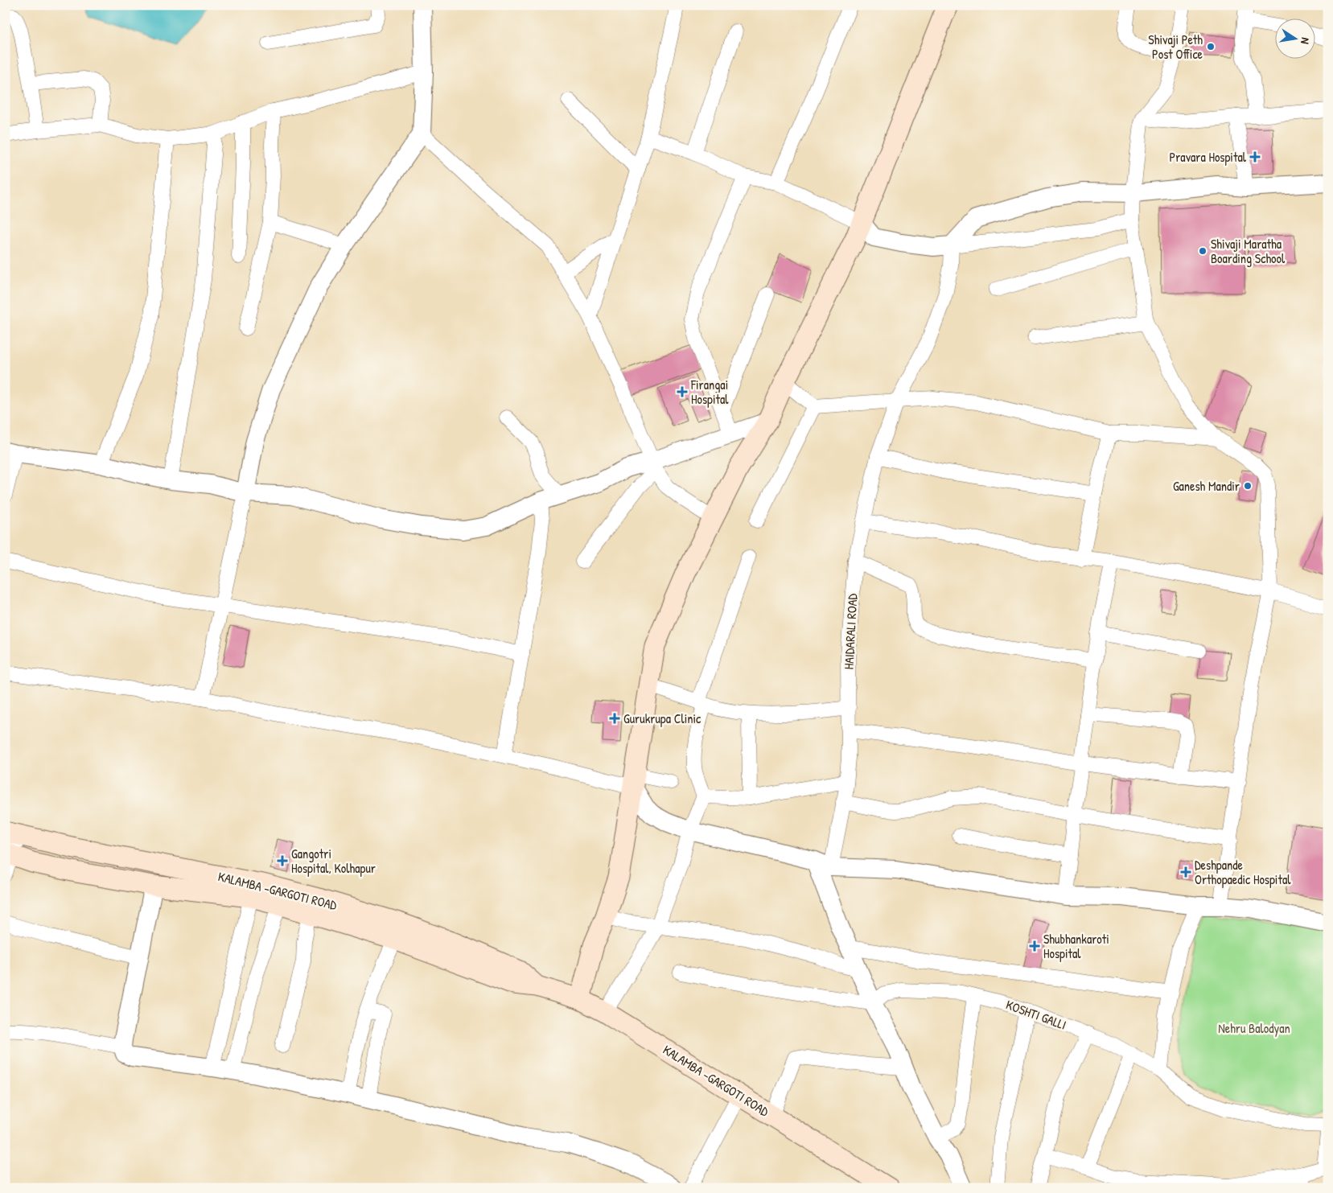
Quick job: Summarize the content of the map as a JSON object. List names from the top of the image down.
{
  "streets": {
    "main road": ["KALAMBA -GARGOTI ROAD"],
    "street": ["HAIDARALI ROAD", "KOSHTI GALLI"]
  },
  "parks": ["Nehru Balodyan"],
  "places": {
    "other": ["Shivaji Peth Post Office", "Shivaji Maratha Boarding School", "Ganesh Mandir"],
    "health": [
      "Pravara Hospital",
      "Firangai Hospital",
      "Gurukrupa Clinic",
      "Gangotri Hospital, Kolhapur",
      "Deshpande Orthopaedic Hospital",
      "Shubhankaroti Hospital"
    ]
  },
  "north": "right"
}
